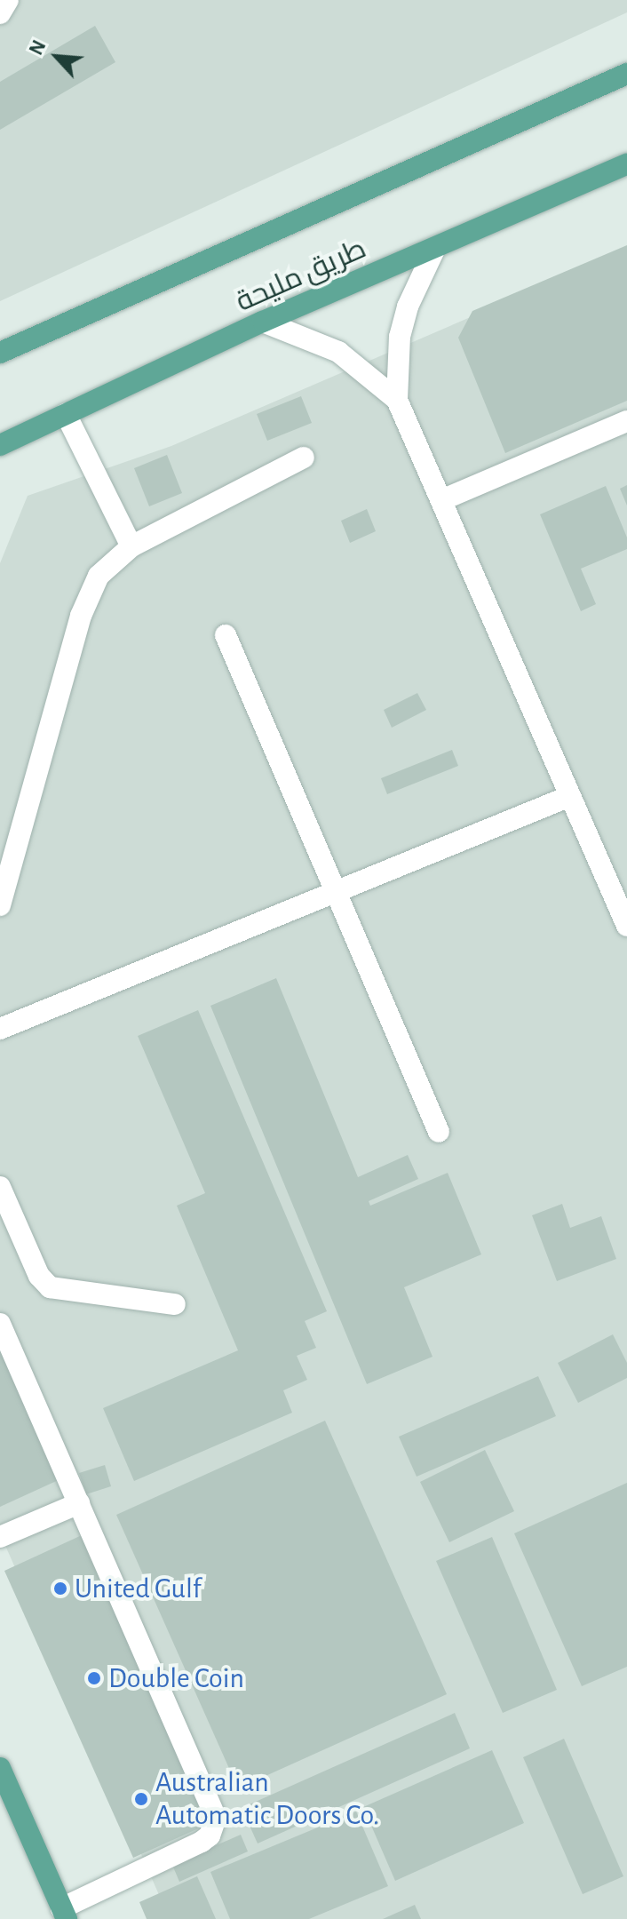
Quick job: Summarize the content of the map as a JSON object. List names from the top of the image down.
{
  "streets": {
    "main road": ["طريق مليحة"]
  },
  "places": ["United Gulf", "Double Coin", "Australian Automatic Doors Co."],
  "north": "top left"
}
